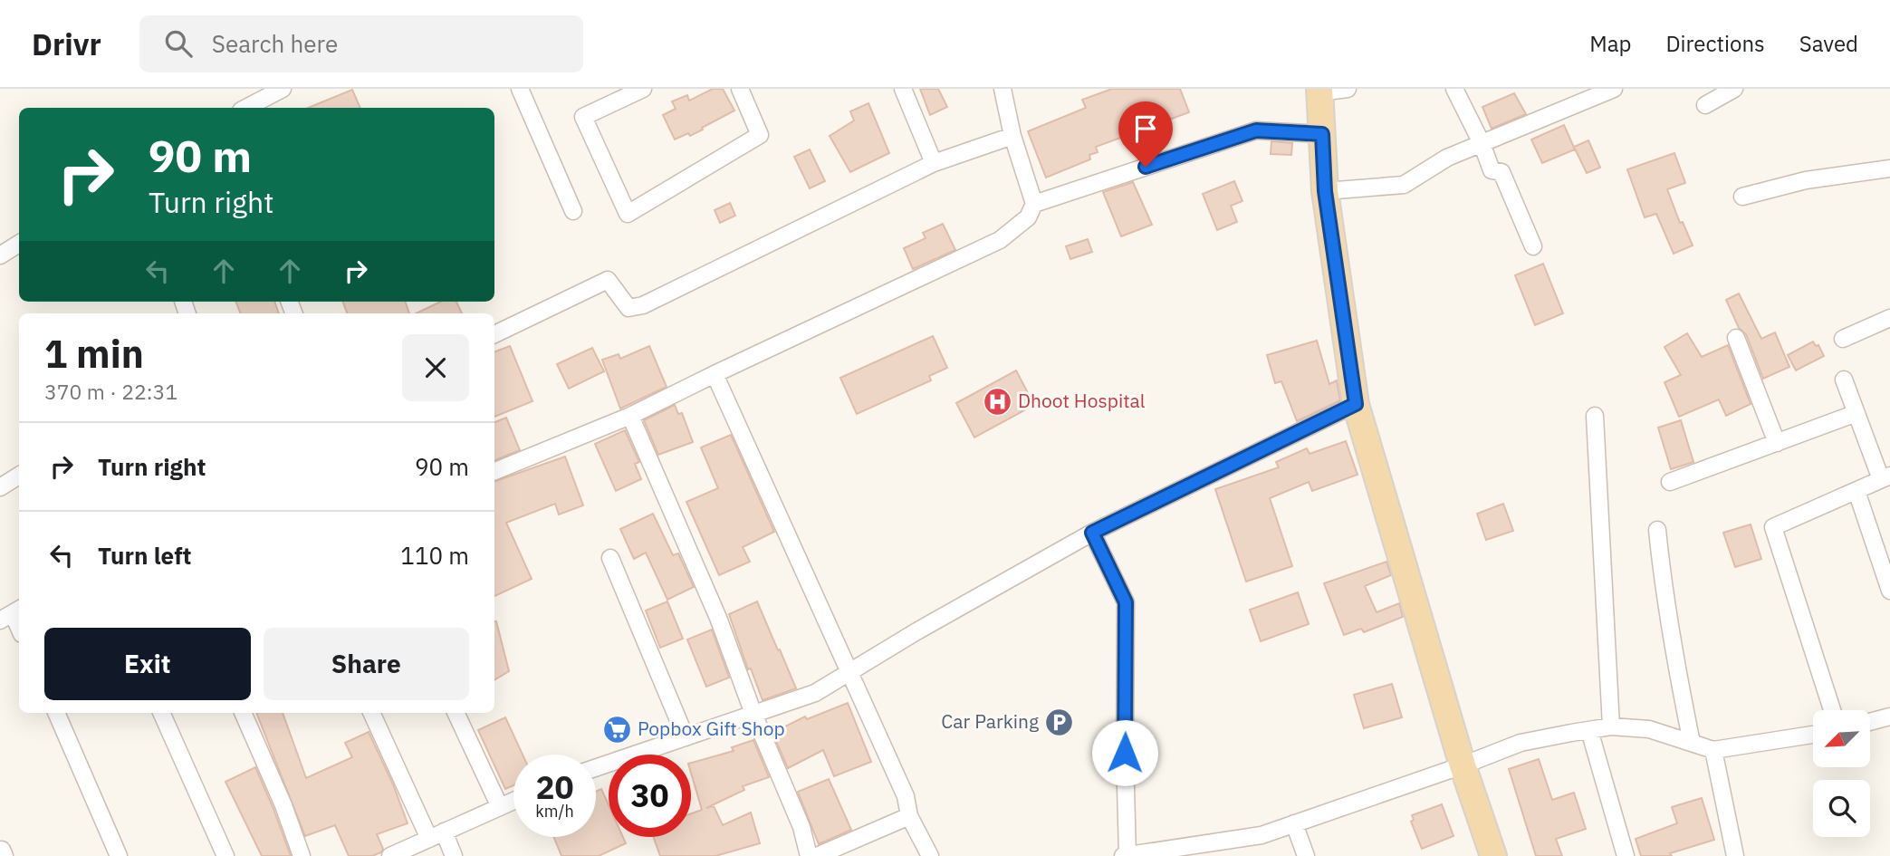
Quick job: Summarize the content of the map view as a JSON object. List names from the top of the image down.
{
  "places": {
    "hospital": ["Dhoot Hospital"],
    "parking": ["Car Parking"],
    "supermarket": ["Popbox Gift Shop"]
  },
  "north": "bottom left",
  "page": {
    "header": "Drivr",
    "search": "Search here",
    "nav": ["Map", "Directions", "Saved"],
    "turn": ["90 m", "Turn right"],
    "heading": ["1 min", "370 m · 22:31"],
    "list": [
      {
        "name": "Turn right",
        "value": "90 m"
      },
      {
        "name": "Turn left",
        "value": "110 m"
      }
    ],
    "buttons": ["Exit", "Share"],
    "speed": "20 km/h",
    "limit": "30"
  }
}
